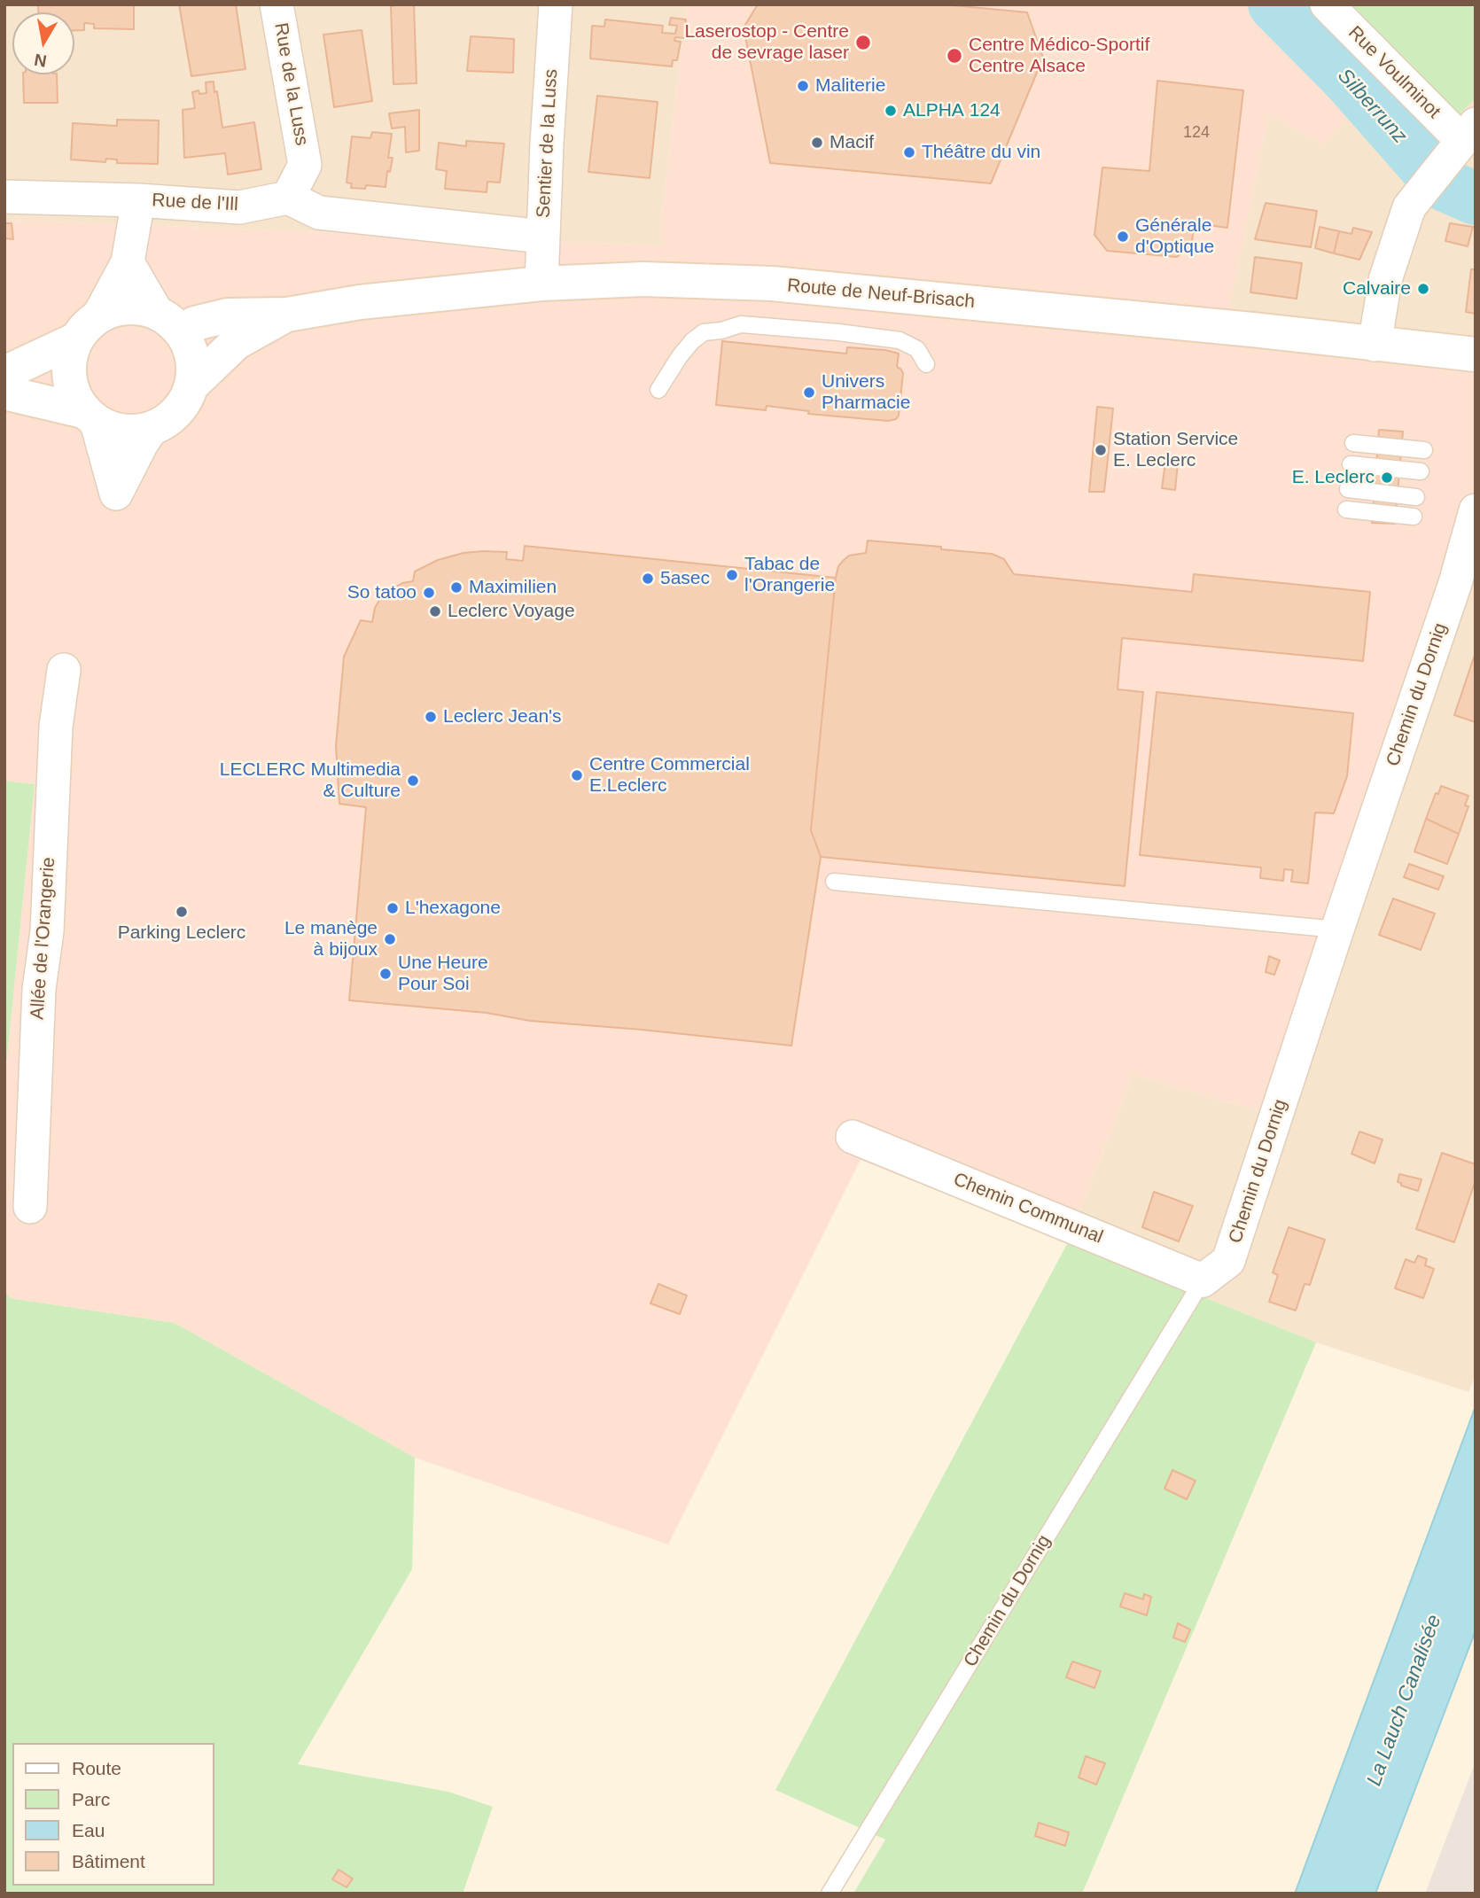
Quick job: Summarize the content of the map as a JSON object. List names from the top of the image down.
{
  "streets": {
    "main road": ["Route de Neuf-Brisach"],
    "street": [
      "Rue Voulminot",
      "Rue de la Luss",
      "Sentier de la Luss",
      "Rue de l'Ill",
      "Chemin du Dornig",
      "Allée de l'Orangerie",
      "Chemin Communal"
    ]
  },
  "crossings": [
    ["Rue de la Luss", "Rue de l'Ill"],
    ["Sentier de la Luss", "Route de Neuf-Brisach"],
    ["Rue de l'Ill", "Route de Neuf-Brisach"],
    ["Chemin du Dornig", "Chemin Communal"]
  ],
  "water": ["Silberrunz", "La Lauch Canalisée"],
  "places": [
    "Laserostop - Centre de sevrage laser",
    "Centre Médico-Sportif Centre Alsace",
    "Maliterie",
    "ALPHA 124",
    "Macif",
    "Théâtre du vin",
    "Générale d'Optique",
    "Calvaire",
    "Univers Pharmacie",
    "Station Service E. Leclerc",
    "E. Leclerc",
    "Tabac de l'Orangerie",
    "5asec",
    "Maximilien",
    "So tatoo",
    "Leclerc Voyage",
    "Leclerc Jean's",
    "Centre Commercial E.Leclerc",
    "LECLERC Multimedia & Culture",
    "L'hexagone",
    "Parking Leclerc",
    "Le manège à bijoux",
    "Une Heure Pour Soi"
  ],
  "house_numbers": ["124"],
  "legend": [
    "Route",
    "Parc",
    "Eau",
    "Bâtiment"
  ],
  "north": "bottom"
}
